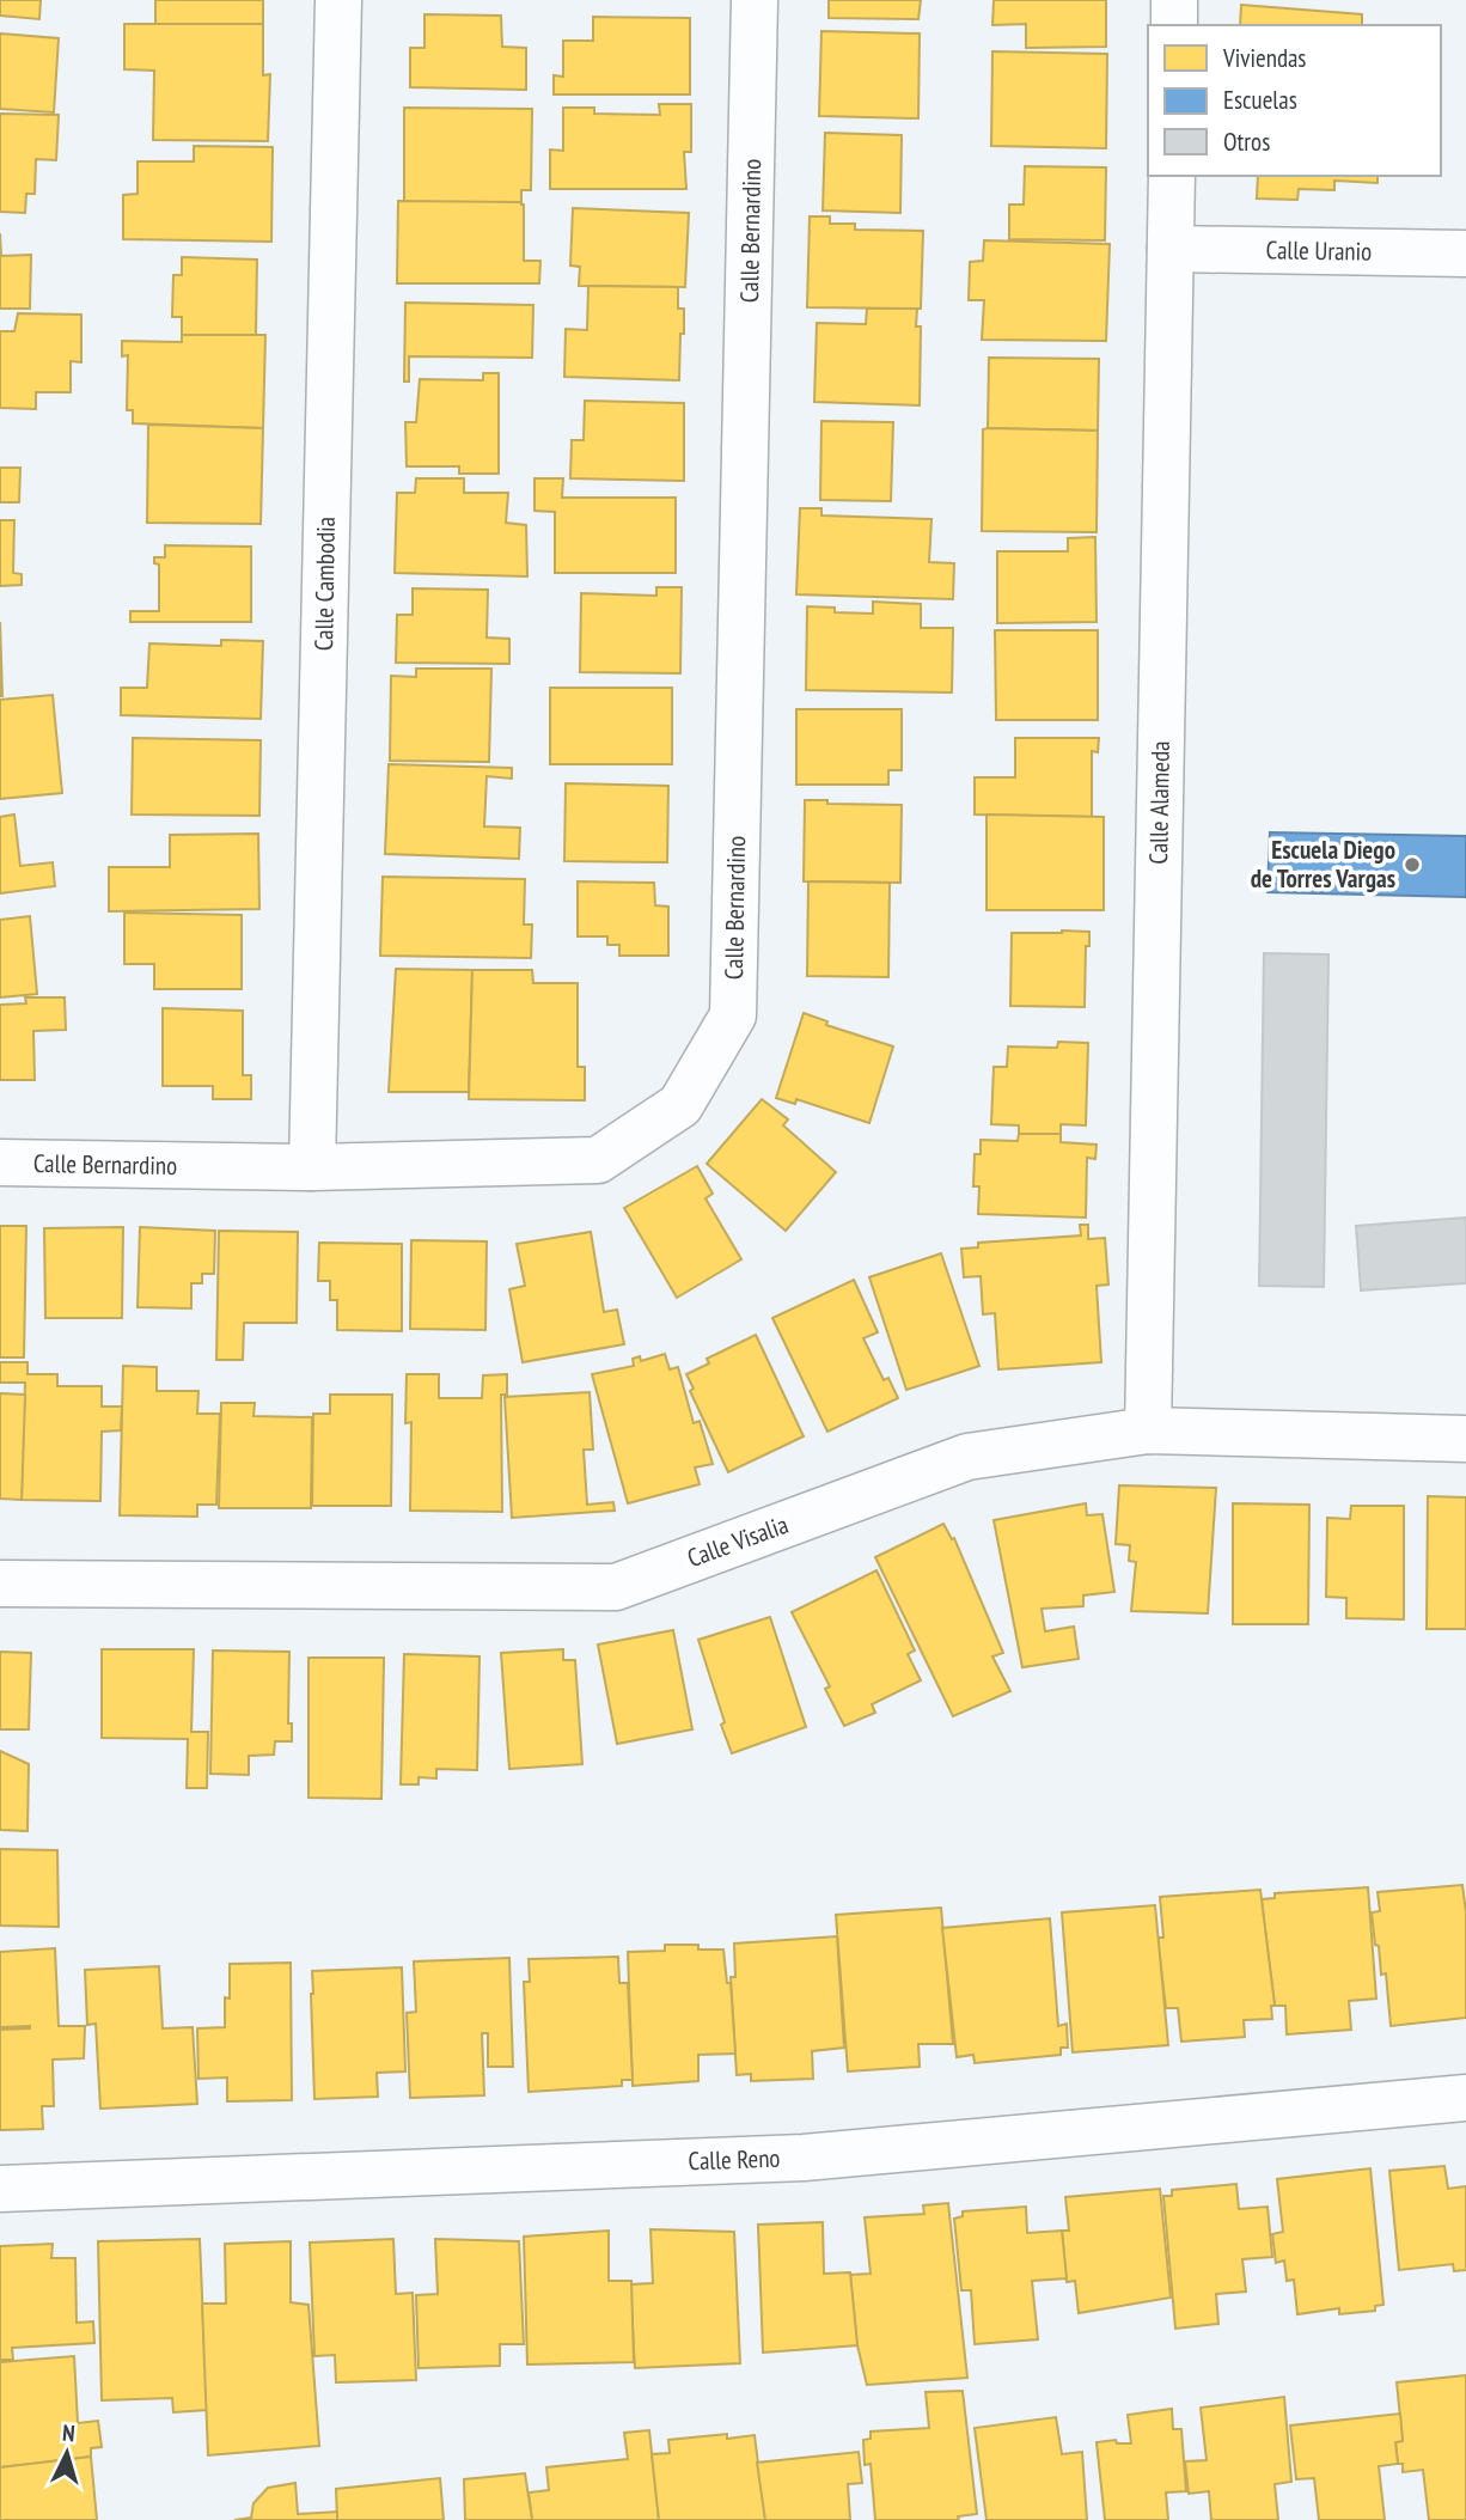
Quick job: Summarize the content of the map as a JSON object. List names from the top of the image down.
{
  "streets": {
    "street": [
      "Calle Bernardino",
      "Calle Uranio",
      "Calle Cambodia",
      "Calle Alameda",
      "Calle Visalia",
      "Calle Reno"
    ]
  },
  "crossings": [
    ["Calle Bernardino", "Calle Cambodia"],
    ["Calle Uranio", "Calle Alameda"],
    ["Calle Alameda", "Calle Visalia"]
  ],
  "places": ["Escuela Diego de Torres Vargas"],
  "legend": ["Viviendas", "Escuelas", "Otros"],
  "north": "top"
}
